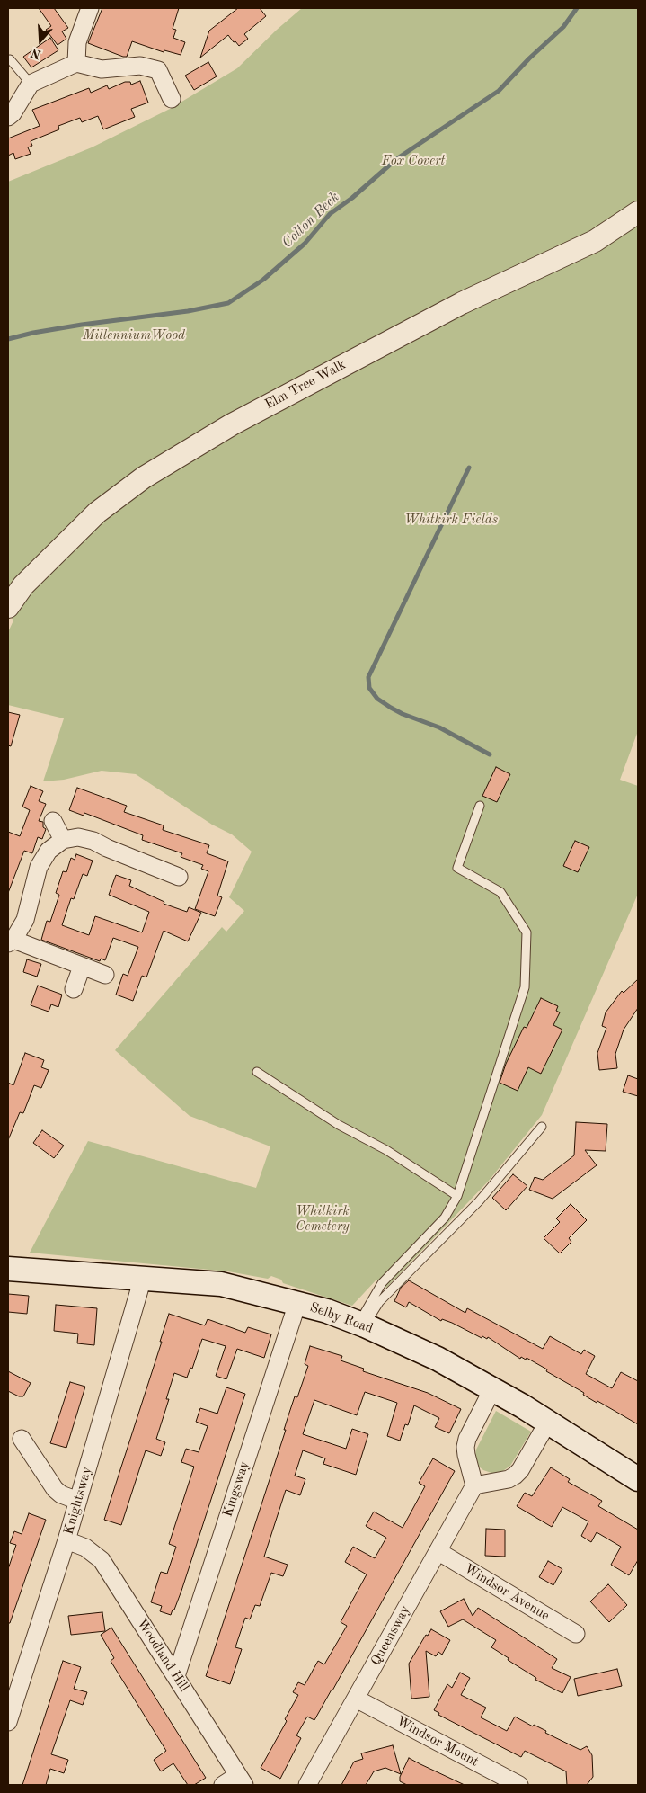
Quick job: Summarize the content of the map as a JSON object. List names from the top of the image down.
{
  "streets": {
    "main road": ["Selby Road"],
    "street": [
      "Elm Tree Walk",
      "Kingsway",
      "Knightsway",
      "Windsor Avenue",
      "Queensway",
      "Woodland Hill",
      "Windsor Mount"
    ]
  },
  "crossings": [
    ["Selby Road", "Kingsway"],
    ["Selby Road", "Knightsway"],
    ["Kingsway", "Woodland Hill"],
    ["Knightsway", "Woodland Hill"],
    ["Windsor Avenue", "Queensway"],
    ["Queensway", "Windsor Mount"]
  ],
  "water": ["Colton Beck"],
  "parks": [
    "Fox Covert",
    "MillenniumWood",
    "Whitkirk Fields",
    "Whitkirk Cemetery"
  ],
  "north": "bottom"
}
